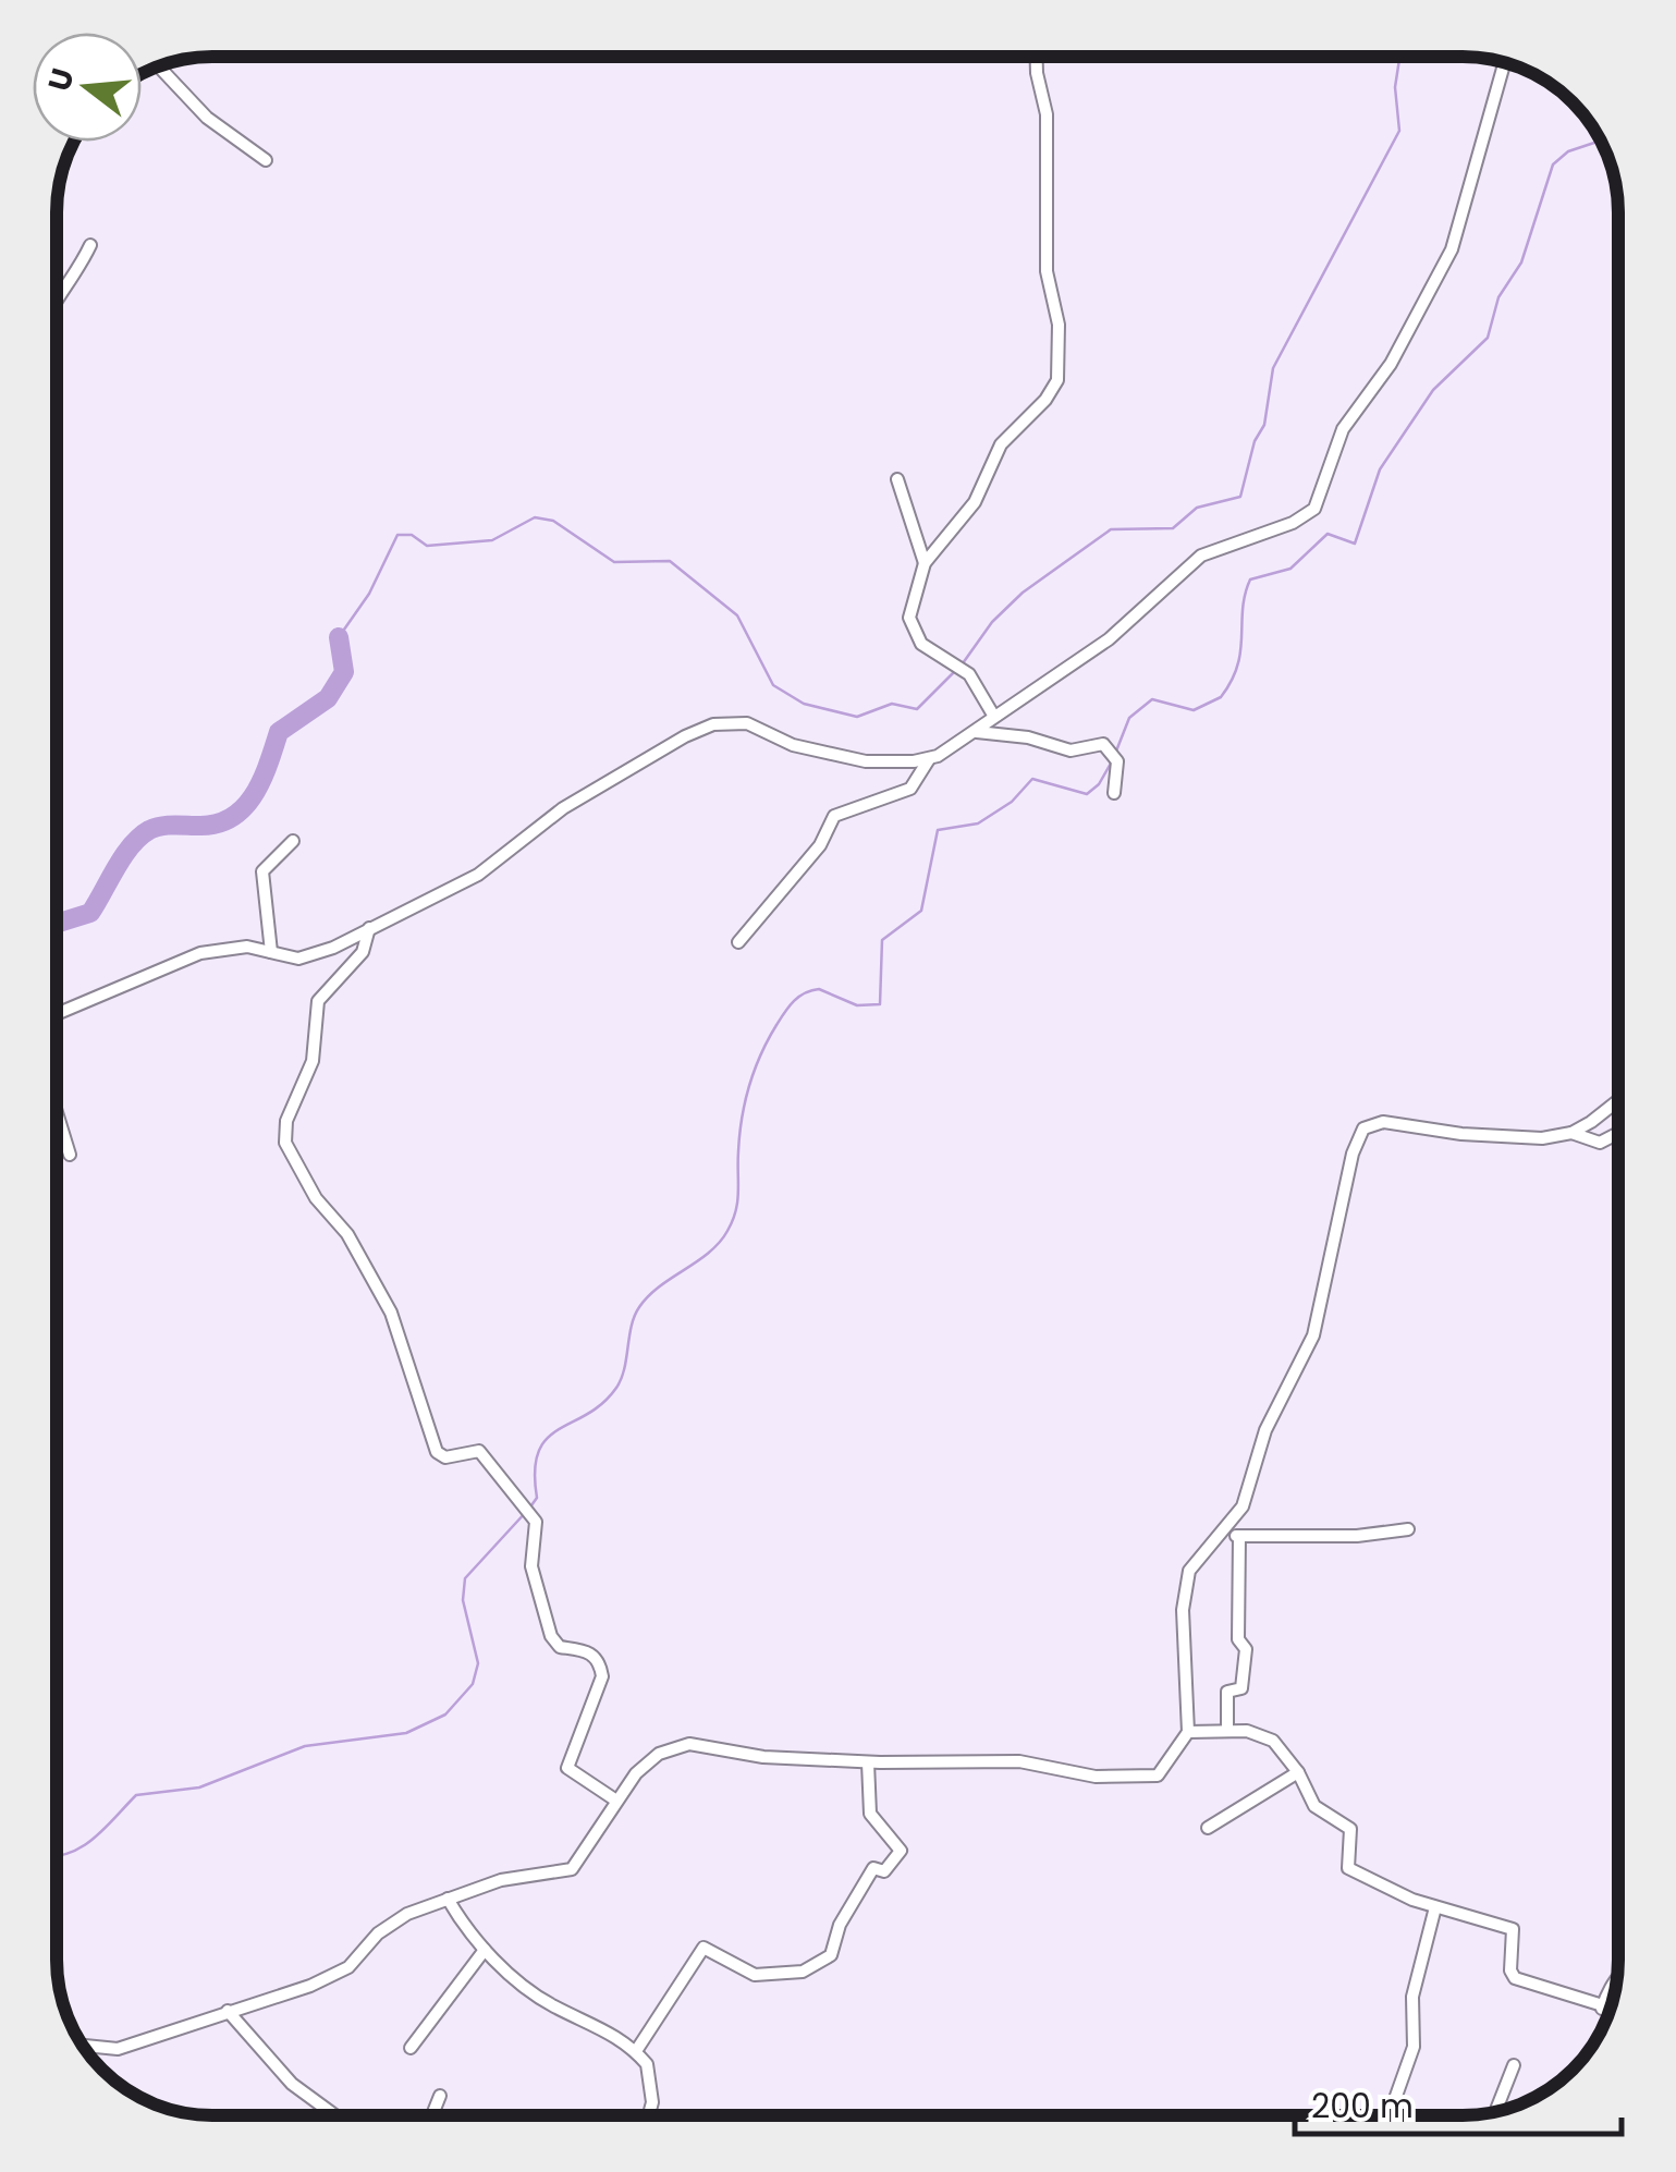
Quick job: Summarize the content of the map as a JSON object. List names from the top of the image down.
{
  "scale_bar": "200 m",
  "north": "left"
}
